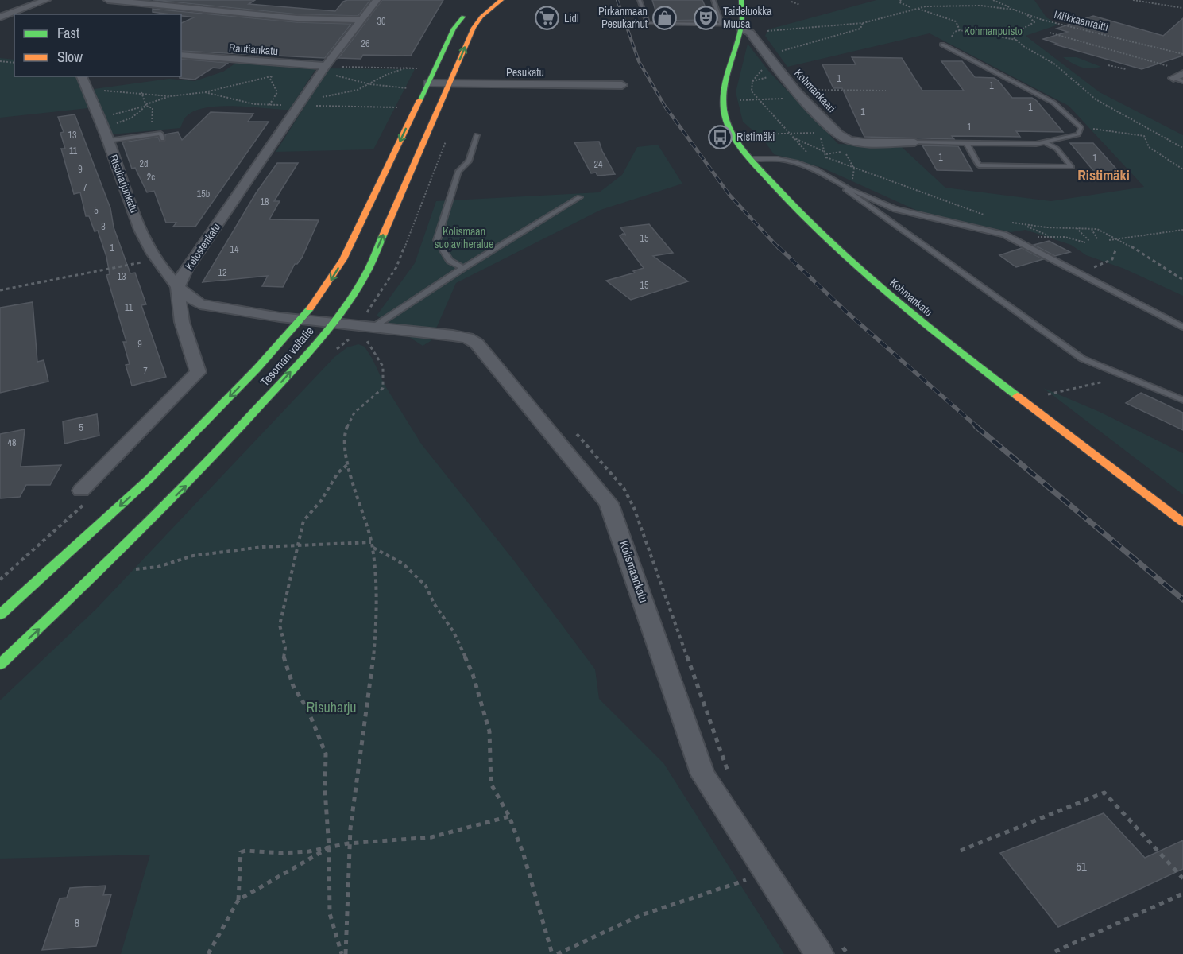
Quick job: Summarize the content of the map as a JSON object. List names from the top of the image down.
{
  "streets": {
    "main road": ["Kohmankatu", "Tesoman valtatie"],
    "street": [
      "Rautiankatu",
      "Pesukatu",
      "Kohmankaari",
      "Risuharjunkatu",
      "Ketostenkatu",
      "Kolismaankatu"
    ],
    "path": ["Miikkaanraitti"]
  },
  "crossings": [
    ["Miikkaanraitti", "Kohmankaari"],
    ["Miikkaanraitti", "Kohmankatu"],
    ["Rautiankatu", "Ketostenkatu"],
    ["Pesukatu", "Tesoman valtatie"],
    ["Kohmankaari", "Kohmankatu"],
    ["Risuharjunkatu", "Ketostenkatu"],
    ["Risuharjunkatu", "Kolismaankatu"],
    ["Ketostenkatu", "Kolismaankatu"],
    ["Tesoman valtatie", "Kolismaankatu"]
  ],
  "districts": ["Ristimäki"],
  "parks": ["Kohmanpuisto", "Kolismaan suojaviheralue", "Risuharju"],
  "places": {
    "shop": ["Pirkanmaan Pesukarhut"],
    "theatre": ["Taideluokka Muusa"],
    "supermarket": ["Lidl"],
    "bus stop": ["Ristimäki"]
  },
  "house_numbers": [
    "30",
    "26",
    "1",
    "1",
    "1",
    "1",
    "1",
    "13",
    "11",
    "1",
    "1",
    "2d",
    "24",
    "9",
    "2c",
    "7",
    "15b",
    "18",
    "5",
    "3",
    "15",
    "1",
    "14",
    "12",
    "13",
    "15",
    "11",
    "9",
    "7",
    "5",
    "48",
    "51",
    "8"
  ],
  "legend": ["Fast", "Slow"]
}
